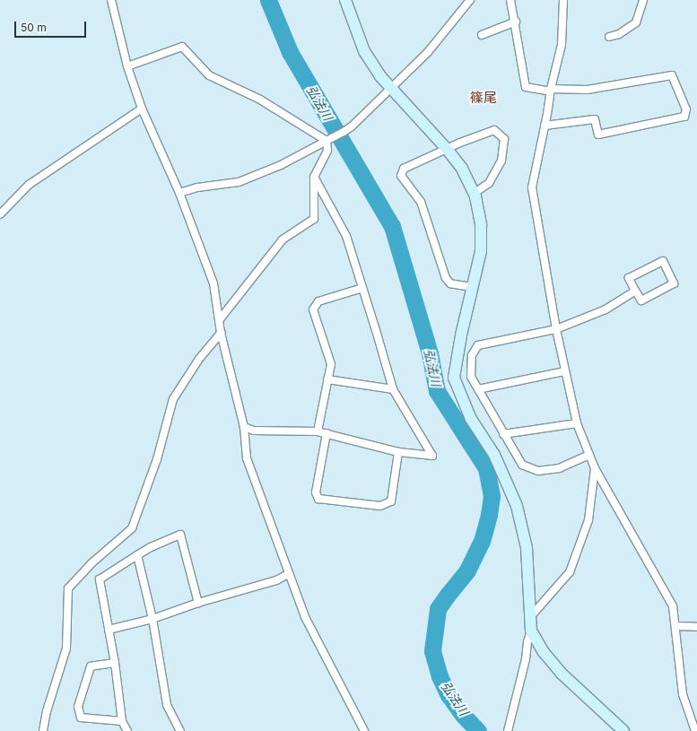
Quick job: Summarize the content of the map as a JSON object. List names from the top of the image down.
{
  "districts": ["篠尾"],
  "water": ["弘法川"],
  "scale_bar": "50 m"
}
